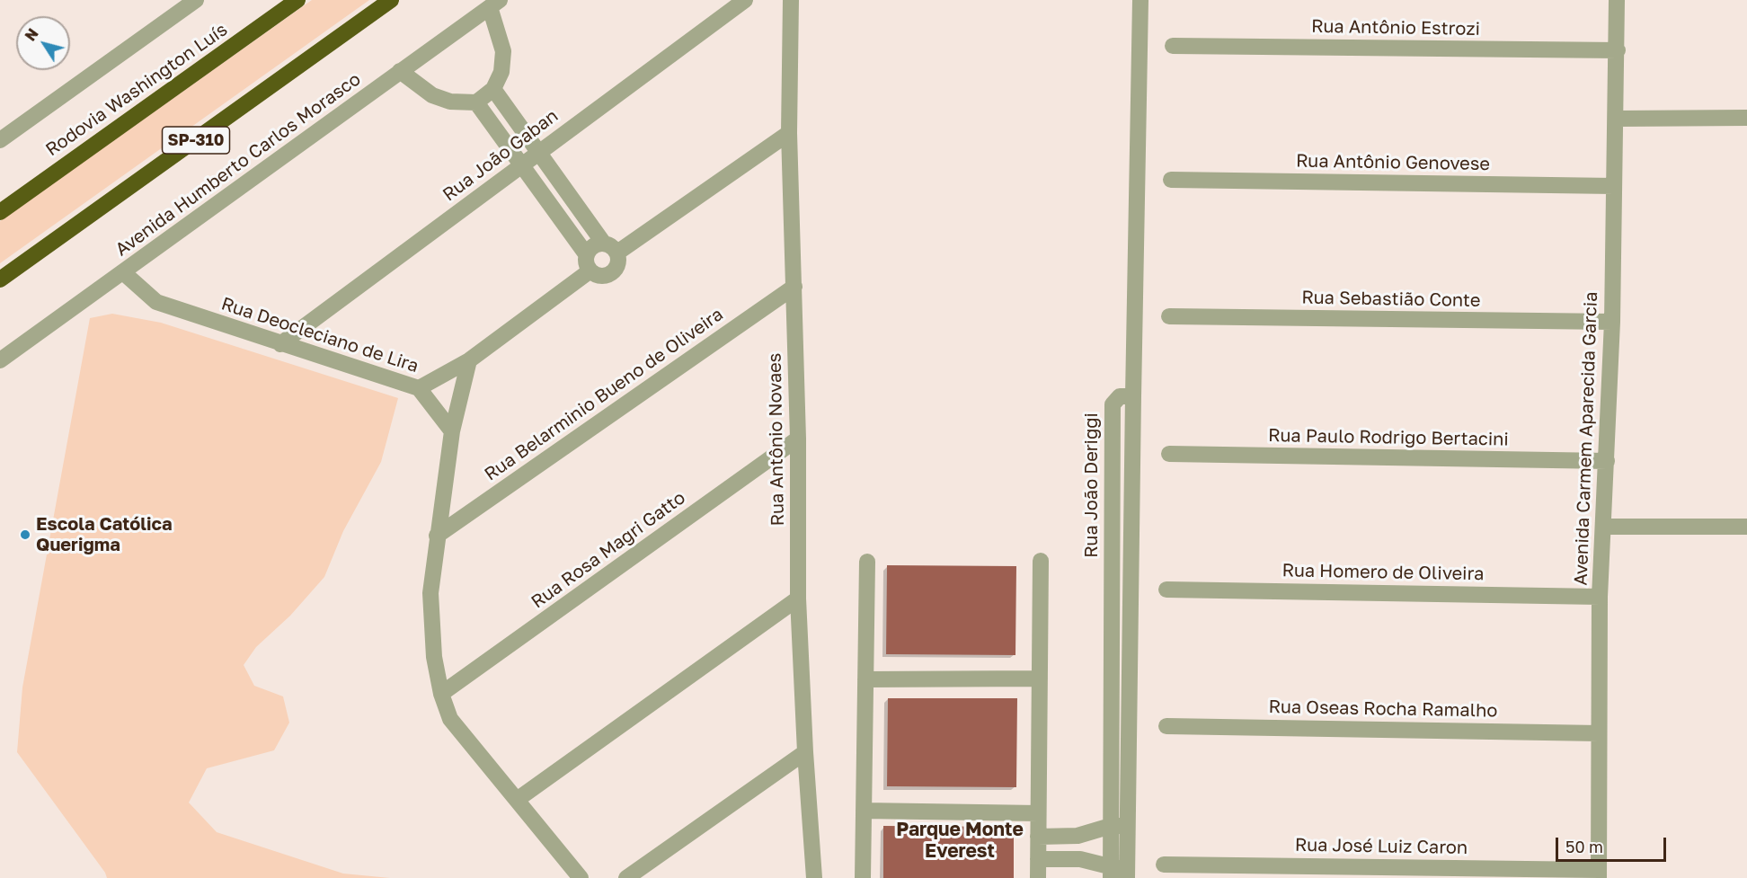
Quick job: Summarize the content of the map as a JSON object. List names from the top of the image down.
{
  "streets": {
    "highway": ["Rodovia Washington Luís", "SP-310"],
    "street": [
      "Rua Antônio Estrozi",
      "Rua João Gaban",
      "Rua Antônio Genovese",
      "Avenida Humberto Carlos Morasco",
      "Rua Sebastião Conte",
      "Rua Deocleciano de Lira",
      "Rua Belarminio Bueno de Oliveira",
      "Rua Paulo Rodrigo Bertacini",
      "Avenida Carmem Aparecida Garcia",
      "Rua Antônio Novaes",
      "Rua Rosa Magri Gatto",
      "Rua Homero de Oliveira",
      "Rua Oseas Rocha Ramalho",
      "Rua José Luiz Caron"
    ]
  },
  "crossings": [
    ["Rua Antônio Estrozi", "Avenida Carmem Aparecida Garcia"],
    ["Rua João Gaban", "Rua Deocleciano de Lira"],
    ["Rua Antônio Genovese", "Avenida Carmem Aparecida Garcia"],
    ["Avenida Humberto Carlos Morasco", "Rua Deocleciano de Lira"],
    ["Rua Sebastião Conte", "Avenida Carmem Aparecida Garcia"],
    ["Rua Belarminio Bueno de Oliveira", "Rua Antônio Novaes"],
    ["Rua Paulo Rodrigo Bertacini", "Avenida Carmem Aparecida Garcia"],
    ["Avenida Carmem Aparecida Garcia", "Rua Homero de Oliveira"],
    ["Avenida Carmem Aparecida Garcia", "Rua Oseas Rocha Ramalho"],
    ["Avenida Carmem Aparecida Garcia", "Rua José Luiz Caron"],
    ["Rua Antônio Novaes", "Rua Rosa Magri Gatto"]
  ],
  "districts": ["Parque Monte Everest"],
  "places": ["Escola Católica Querigma"],
  "scale_bar": "50 m",
  "north": "top left"
}
